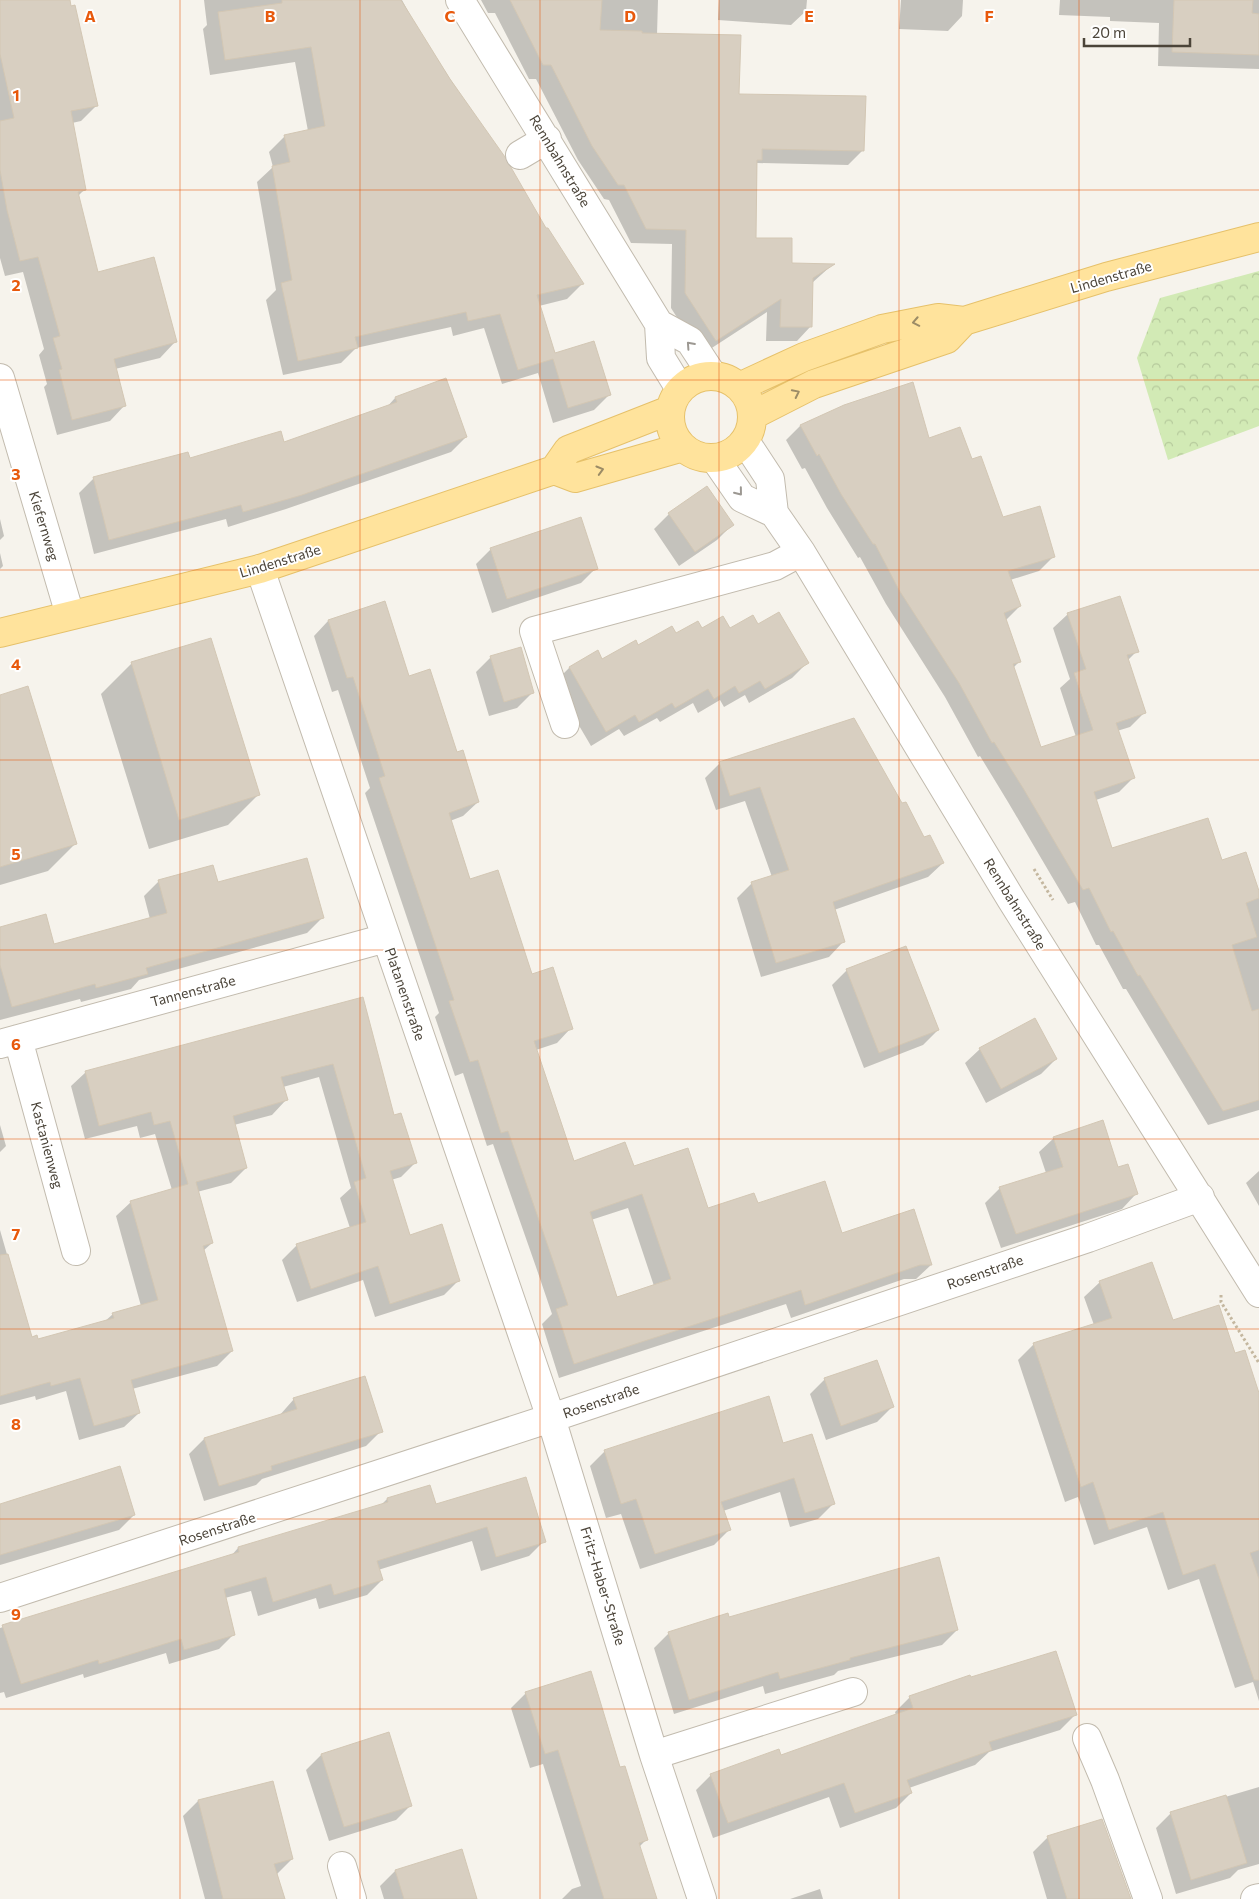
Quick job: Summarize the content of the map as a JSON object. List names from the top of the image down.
{
  "streets": {
    "main road": ["Lindenstraße"],
    "street": [
      "Rennbahnstraße",
      "Kiefernweg",
      "Tannenstraße",
      "Platanenstraße",
      "Kastanienweg",
      "Rosenstraße",
      "Fritz-Haber-Straße"
    ]
  },
  "crossings": [
    ["Rennbahnstraße", "Lindenstraße"],
    ["Rennbahnstraße", "Rosenstraße"],
    ["Lindenstraße", "Kiefernweg"],
    ["Lindenstraße", "Platanenstraße"],
    ["Tannenstraße", "Platanenstraße"],
    ["Tannenstraße", "Kastanienweg"],
    ["Platanenstraße", "Rosenstraße"],
    ["Platanenstraße", "Fritz-Haber-Straße"],
    ["Rosenstraße", "Fritz-Haber-Straße"]
  ],
  "scale_bar": "20 m",
  "grid": {
    "columns": [
      "A",
      "B",
      "C",
      "D",
      "E",
      "F"
    ],
    "rows": [
      "1",
      "2",
      "3",
      "4",
      "5",
      "6",
      "7",
      "8",
      "9"
    ]
  }
}
